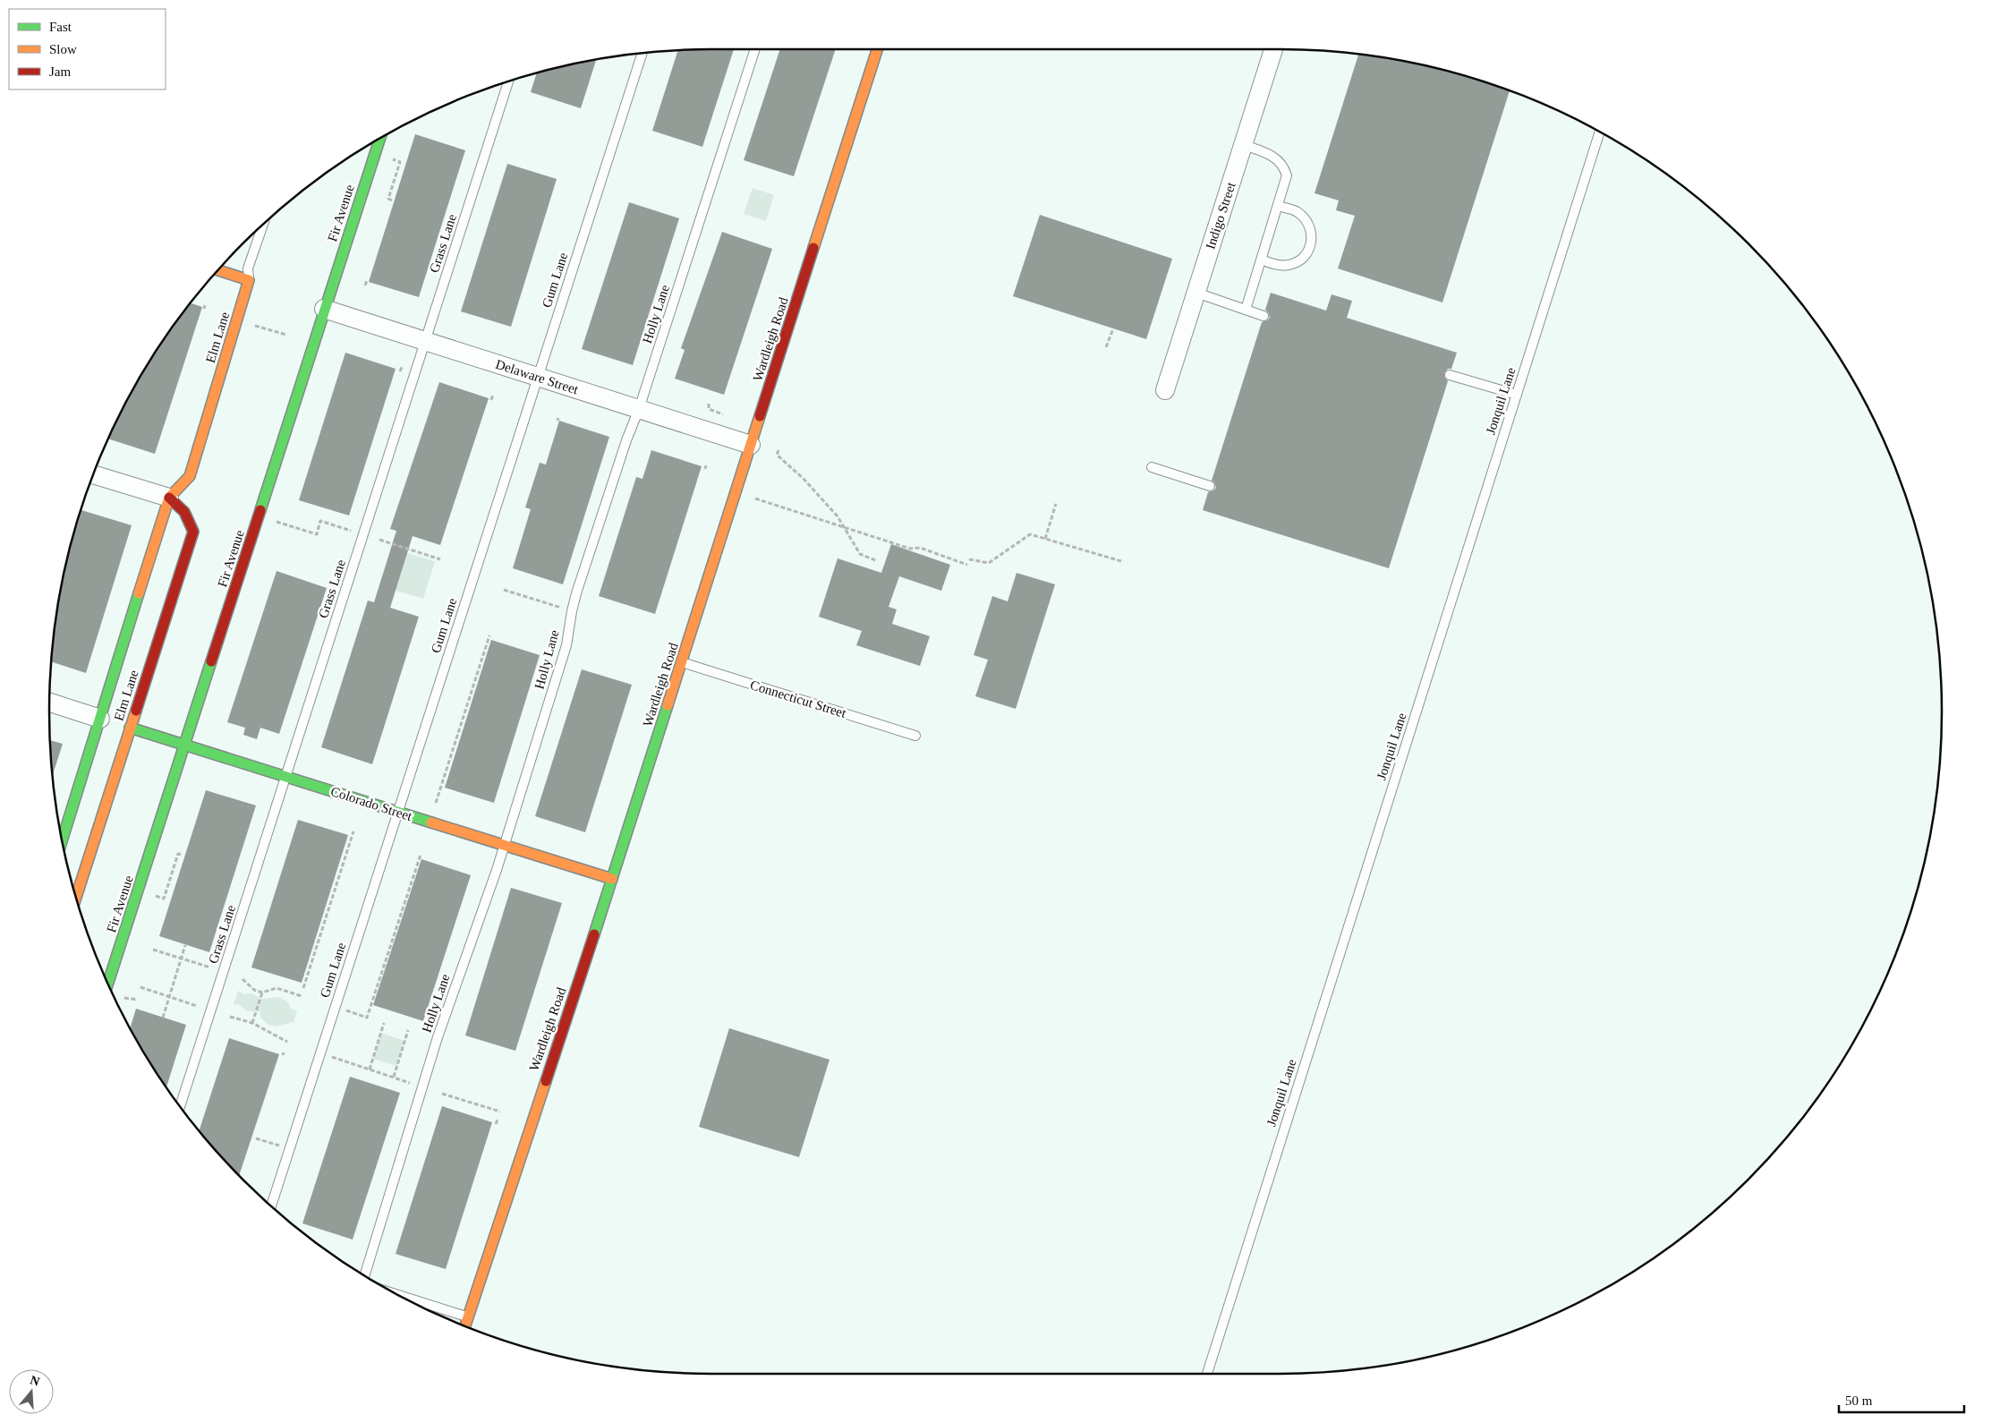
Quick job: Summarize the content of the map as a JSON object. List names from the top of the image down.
{
  "streets": {
    "street": [
      "Fir Avenue",
      "Indigo Street",
      "Elm Lane",
      "Wardleigh Road",
      "Delaware Street",
      "Colorado Street"
    ],
    "lane": [
      "Grass Lane",
      "Gum Lane",
      "Holly Lane",
      "Jonquil Lane",
      "Connecticut Street"
    ]
  },
  "crossings": [
    ["Fir Avenue", "Delaware Street"],
    ["Fir Avenue", "Colorado Street"],
    ["Grass Lane", "Delaware Street"],
    ["Grass Lane", "Colorado Street"],
    ["Gum Lane", "Delaware Street"],
    ["Gum Lane", "Colorado Street"],
    ["Holly Lane", "Delaware Street"],
    ["Holly Lane", "Colorado Street"],
    ["Elm Lane", "Colorado Street"],
    ["Wardleigh Road", "Delaware Street"],
    ["Wardleigh Road", "Connecticut Street"],
    ["Wardleigh Road", "Colorado Street"]
  ],
  "legend": ["Fast", "Slow", "Jam"],
  "scale_bar": "50 m",
  "north": "top"
}
